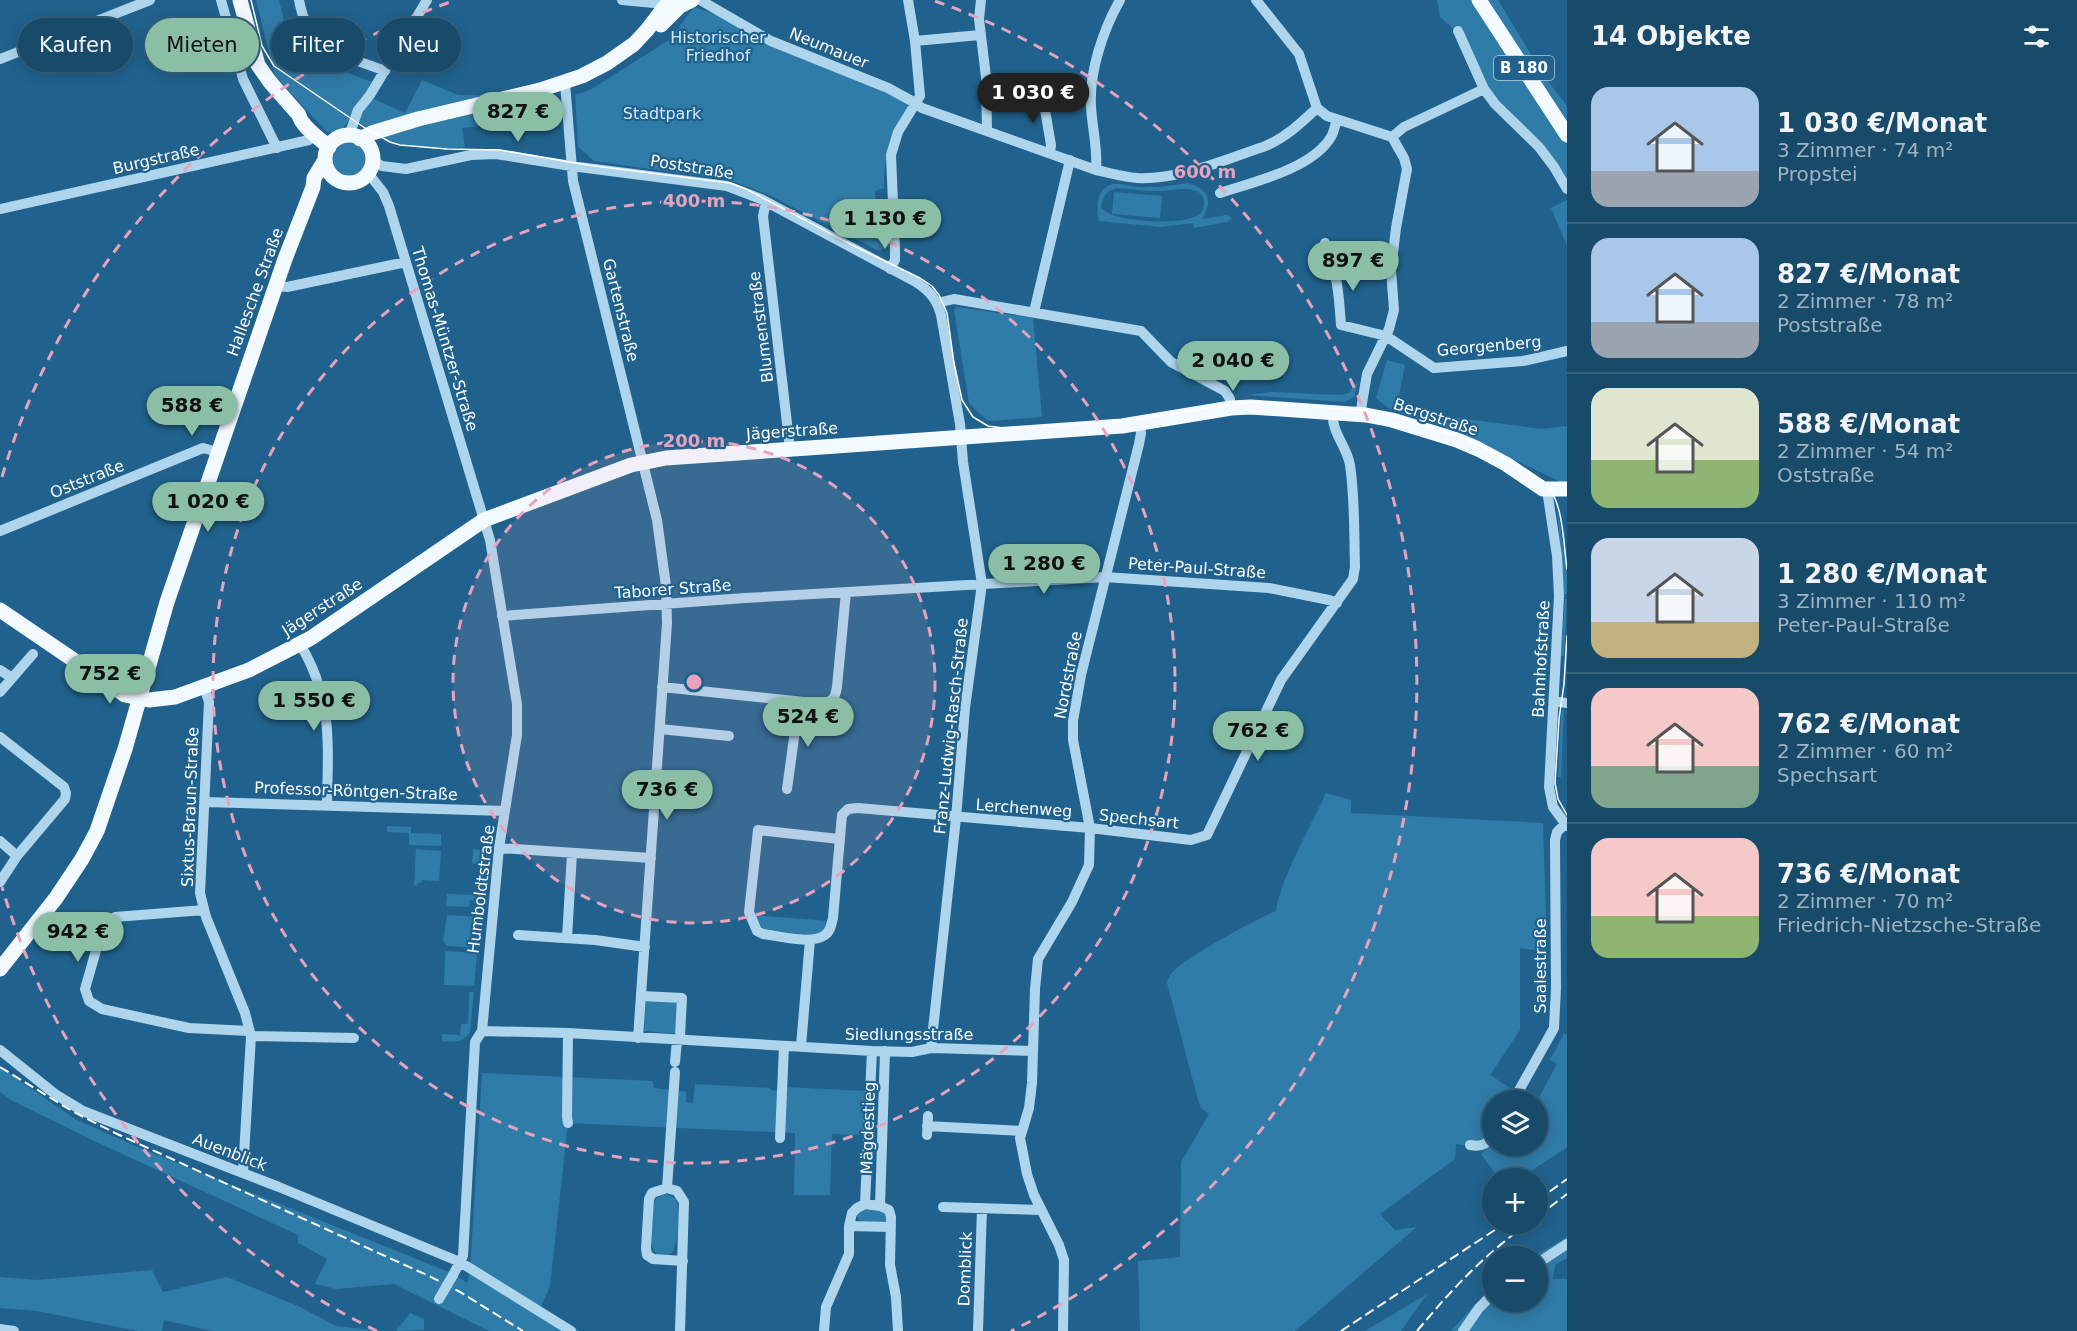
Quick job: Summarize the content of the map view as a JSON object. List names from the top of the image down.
{
  "streets": {
    "main road": [
      "B 180",
      "Hallesche Straße",
      "Bergstraße",
      "Jägerstraße"
    ],
    "street": [
      "Neumauer",
      "Burgstraße",
      "Poststraße",
      "Gartenstraße",
      "Blumenstraße",
      "Thomas-Müntzer-Straße",
      "Georgenberg",
      "Oststraße",
      "Peter-Paul-Straße",
      "Taborer Straße",
      "Bahnhofstraße",
      "Nordstraße",
      "Franz-Ludwig-Rasch-Straße",
      "Professor-Röntgen-Straße",
      "Sixtus-Braun-Straße",
      "Lerchenweg",
      "Spechsart",
      "Humboldtstraße",
      "Saalestraße",
      "Siedlungsstraße",
      "Mägdestieg",
      "Auenblick",
      "Domblick"
    ]
  },
  "crossings": [
    ["Poststraße", "Hallesche Straße"],
    ["Poststraße", "Gartenstraße"],
    ["Poststraße", "Blumenstraße"],
    ["Poststraße", "Thomas-Müntzer-Straße"],
    ["Poststraße", "Franz-Ludwig-Rasch-Straße"],
    ["Hallesche Straße", "Thomas-Müntzer-Straße"],
    ["Hallesche Straße", "Jägerstraße"],
    ["Hallesche Straße", "Oststraße"],
    ["Gartenstraße", "Jägerstraße"],
    ["Gartenstraße", "Taborer Straße"],
    ["Gartenstraße", "Siedlungsstraße"],
    ["Blumenstraße", "Jägerstraße"],
    ["Thomas-Müntzer-Straße", "Jägerstraße"],
    ["Thomas-Müntzer-Straße", "Humboldtstraße"],
    ["Bergstraße", "Jägerstraße"],
    ["Bergstraße", "Bahnhofstraße"],
    ["Jägerstraße", "Nordstraße"],
    ["Jägerstraße", "Franz-Ludwig-Rasch-Straße"],
    ["Jägerstraße", "Sixtus-Braun-Straße"],
    ["Jägerstraße", "Spechsart"],
    ["Jägerstraße", "Humboldtstraße"],
    ["Peter-Paul-Straße", "Taborer Straße"],
    ["Peter-Paul-Straße", "Nordstraße"],
    ["Peter-Paul-Straße", "Franz-Ludwig-Rasch-Straße"],
    ["Peter-Paul-Straße", "Spechsart"],
    ["Taborer Straße", "Franz-Ludwig-Rasch-Straße"],
    ["Taborer Straße", "Humboldtstraße"],
    ["Bahnhofstraße", "Saalestraße"],
    ["Nordstraße", "Lerchenweg"],
    ["Nordstraße", "Spechsart"],
    ["Franz-Ludwig-Rasch-Straße", "Lerchenweg"],
    ["Franz-Ludwig-Rasch-Straße", "Siedlungsstraße"],
    ["Professor-Röntgen-Straße", "Sixtus-Braun-Straße"],
    ["Professor-Röntgen-Straße", "Humboldtstraße"],
    ["Sixtus-Braun-Straße", "Auenblick"],
    ["Lerchenweg", "Spechsart"],
    ["Spechsart", "Siedlungsstraße"],
    ["Spechsart", "Domblick"],
    ["Humboldtstraße", "Siedlungsstraße"],
    ["Humboldtstraße", "Auenblick"],
    ["Siedlungsstraße", "Mägdestieg"]
  ],
  "parks": ["Historischer Friedhof", "Stadtpark"],
  "page": {
    "heading": "14 Objekte",
    "chip": [
      "Kaufen",
      "Mieten",
      "Filter",
      "Neu"
    ],
    "list": [
      {
        "name": "1 030 €/Monat",
        "note": "3 Zimmer · 74 m² · Propstei"
      },
      {
        "name": "827 €/Monat",
        "note": "2 Zimmer · 78 m² · Poststraße"
      },
      {
        "name": "588 €/Monat",
        "note": "2 Zimmer · 54 m² · Oststraße"
      },
      {
        "name": "1 280 €/Monat",
        "note": "3 Zimmer · 110 m² · Peter-Paul-Straße"
      },
      {
        "name": "762 €/Monat",
        "note": "2 Zimmer · 60 m² · Spechsart"
      },
      {
        "name": "736 €/Monat",
        "note": "2 Zimmer · 70 m² · Friedrich-Nietzsche-Straße"
      }
    ],
    "price": [
      "1 030 €",
      "827 €",
      "1 130 €",
      "897 €",
      "2 040 €",
      "588 €",
      "1 020 €",
      "1 280 €",
      "752 €",
      "1 550 €",
      "524 €",
      "762 €",
      "736 €",
      "942 €"
    ],
    "map_buttons": ["+", "−"]
  },
  "rings": ["600 m", "400 m", "200 m"]
}
